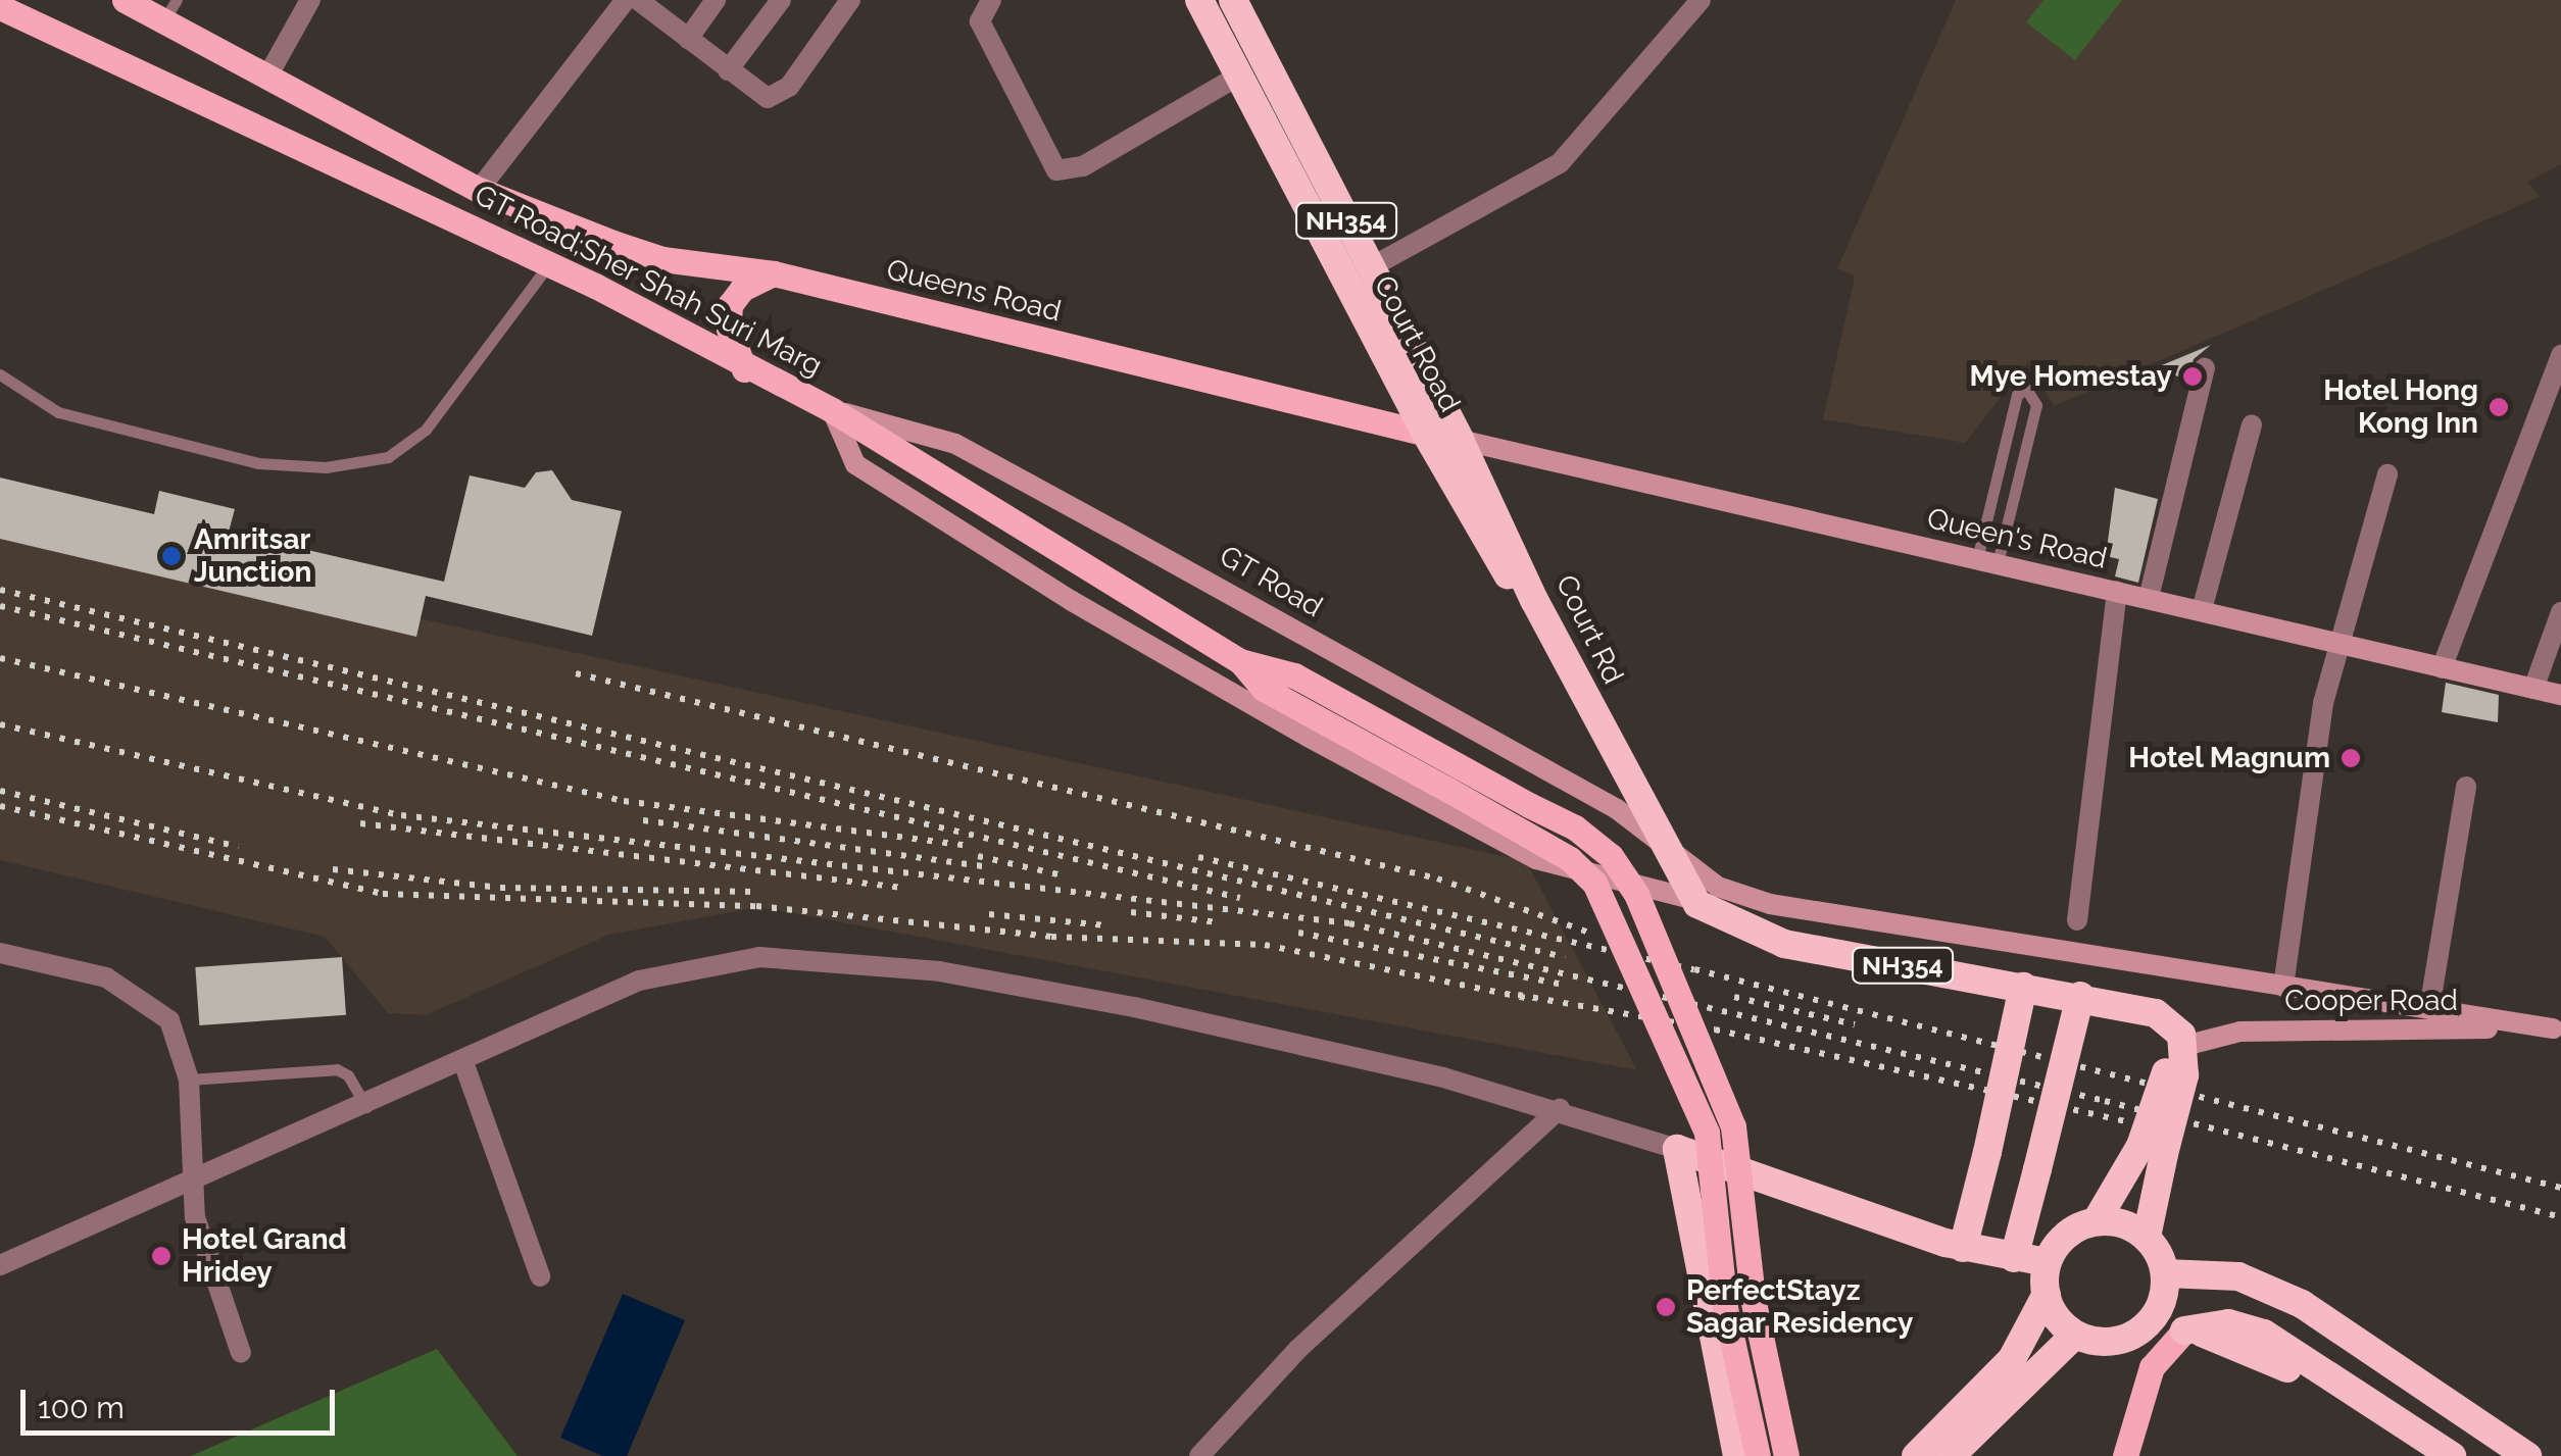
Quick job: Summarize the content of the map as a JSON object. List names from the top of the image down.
{
  "streets": {
    "highway": ["NH354", "Court Road", "Court Rd"],
    "main road": [
      "GT Road;Sher Shah Suri Marg",
      "Queens Road",
      "Queen's Road",
      "GT Road",
      "Cooper Road"
    ]
  },
  "crossings": [
    ["NH354", "GT Road"],
    ["NH354", "Court Rd"],
    ["NH354", "Cooper Road"],
    ["GT Road;Sher Shah Suri Marg", "Queens Road"],
    ["GT Road;Sher Shah Suri Marg", "GT Road"],
    ["Queens Road", "Court Road"],
    ["Queens Road", "Queen's Road"],
    ["Queens Road", "Court Rd"],
    ["Court Road", "Queen's Road"],
    ["Court Road", "Court Rd"],
    ["Queen's Road", "Court Rd"],
    ["GT Road", "Court Rd"],
    ["GT Road", "Cooper Road"]
  ],
  "places": [
    "Mye Homestay",
    "Hotel Hong Kong Inn",
    "Amritsar Junction",
    "Hotel Magnum",
    "Hotel Grand Hridey",
    "PerfectStayz Sagar Residency"
  ],
  "scale_bar": "100 m"
}
